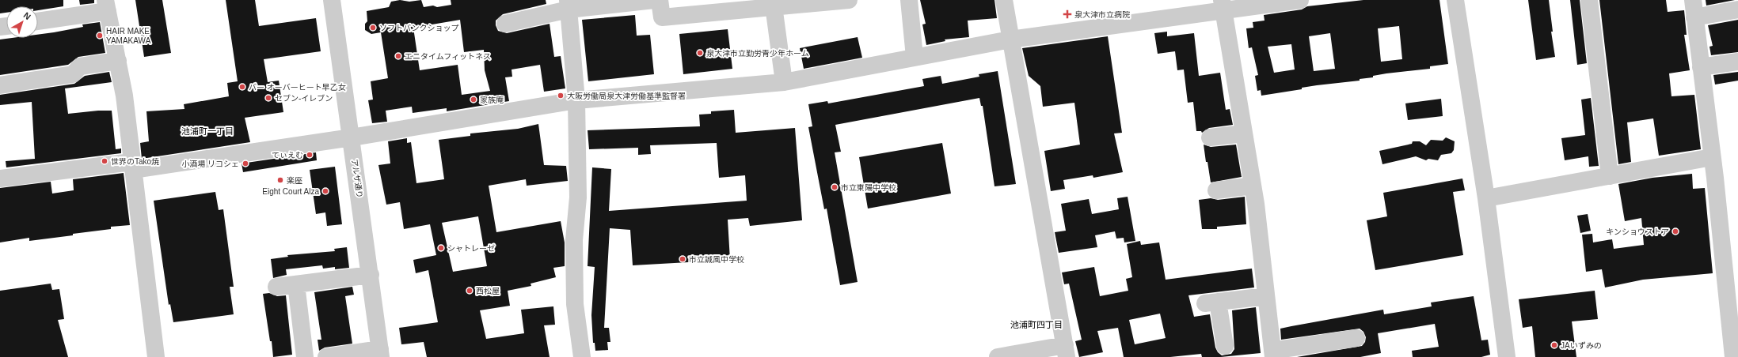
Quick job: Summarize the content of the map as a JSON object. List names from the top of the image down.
{
  "streets": {
    "street": ["アルザ通り"]
  },
  "districts": ["池浦町一丁目", "池浦町四丁目"],
  "places": {
    "health": ["泉大津市立病院"],
    "other": [
      "ソフトバンクショップ",
      "HAIR MAKE YAMAKAWA",
      "泉大津市立勤労青少年ホーム",
      "エニタイムフィットネス",
      "バー オーバーヒート早乙女",
      "大阪労働局泉大津労働基準監督署",
      "セブン-イレブン",
      "家族庵",
      "てぃえむ",
      "世界のTako焼",
      "小酒場 リコシェ",
      "楽座",
      "市立東陽中学校",
      "Eight Court Alza",
      "キンショウストア",
      "シャトレーゼ",
      "市立誠風中学校",
      "西松屋",
      "JAいずみの"
    ]
  },
  "north": "top right"
}
